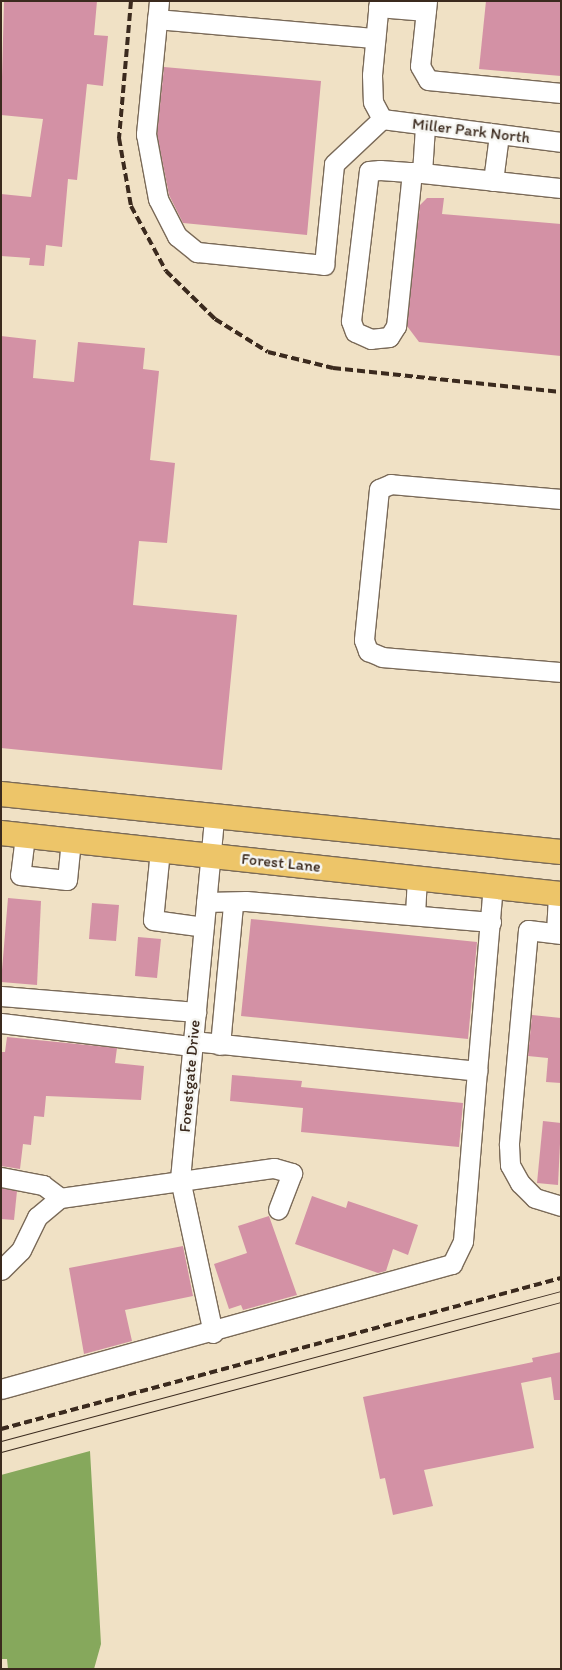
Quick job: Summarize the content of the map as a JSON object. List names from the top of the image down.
{
  "streets": {
    "main road": ["Forest Lane"],
    "street": ["Miller Park North", "Forestgate Drive"]
  },
  "crossings": [
    ["Forest Lane", "Forestgate Drive"]
  ]
}
